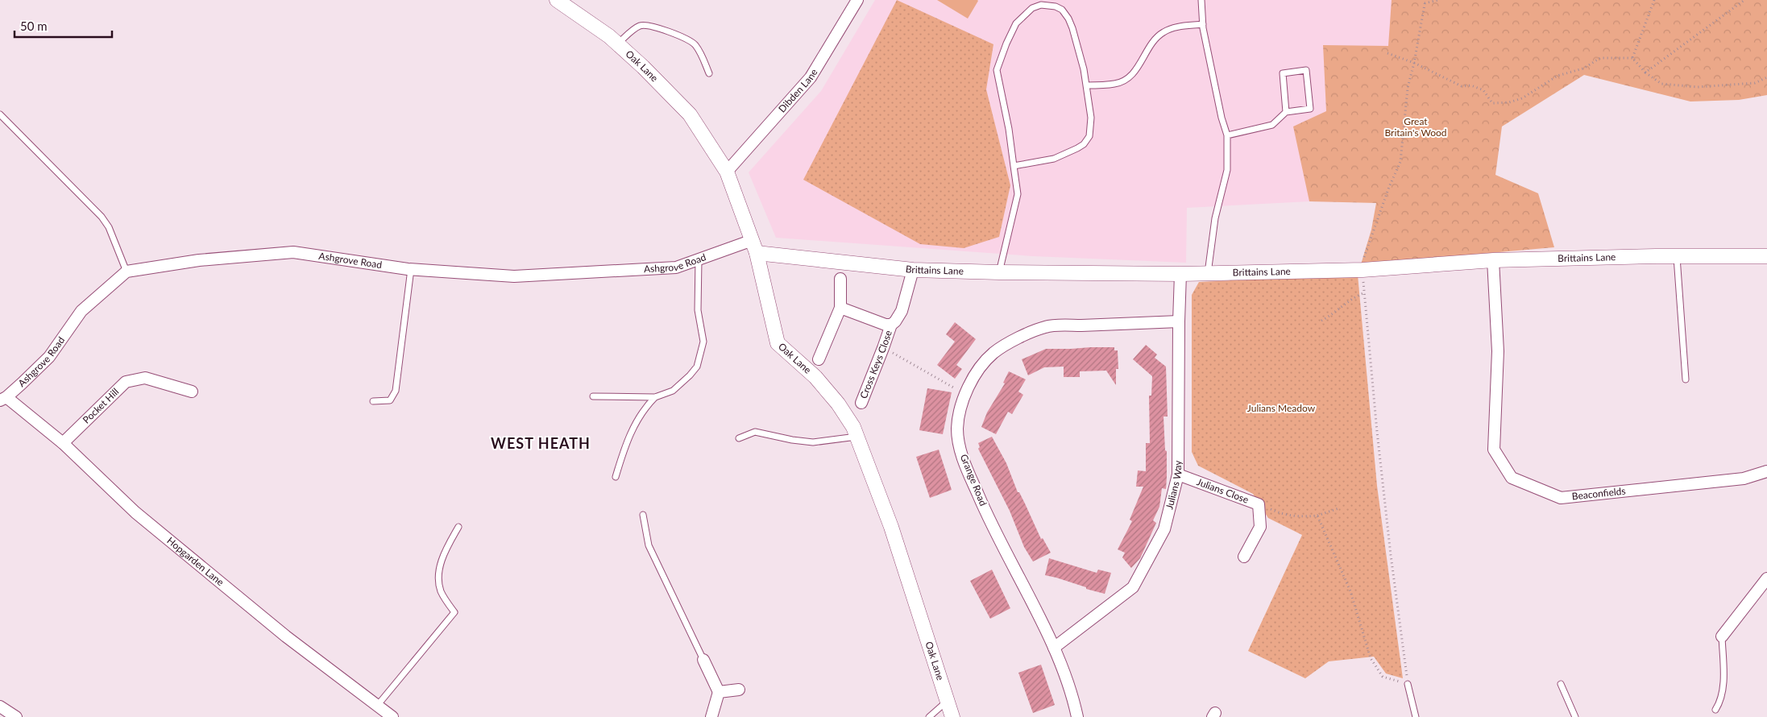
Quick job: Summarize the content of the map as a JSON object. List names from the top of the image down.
{
  "streets": {
    "street": [
      "Oak Lane",
      "Dibden Lane",
      "Brittains Lane",
      "Ashgrove Road",
      "Cross Keys Close",
      "Pocket Hill",
      "Grange Road",
      "Julians Way",
      "Julians Close",
      "Beaconfields",
      "Hopgarden Lane"
    ]
  },
  "crossings": [
    ["Oak Lane", "Dibden Lane"],
    ["Oak Lane", "Brittains Lane"],
    ["Oak Lane", "Ashgrove Road"],
    ["Brittains Lane", "Ashgrove Road"],
    ["Brittains Lane", "Cross Keys Close"],
    ["Brittains Lane", "Julians Way"],
    ["Brittains Lane", "Beaconfields"],
    ["Ashgrove Road", "Hopgarden Lane"],
    ["Pocket Hill", "Hopgarden Lane"],
    ["Grange Road", "Julians Way"],
    ["Julians Way", "Julians Close"]
  ],
  "districts": ["WEST HEATH"],
  "parks": ["Great Britain's Wood", "Julians Meadow"],
  "scale_bar": "50 m"
}
